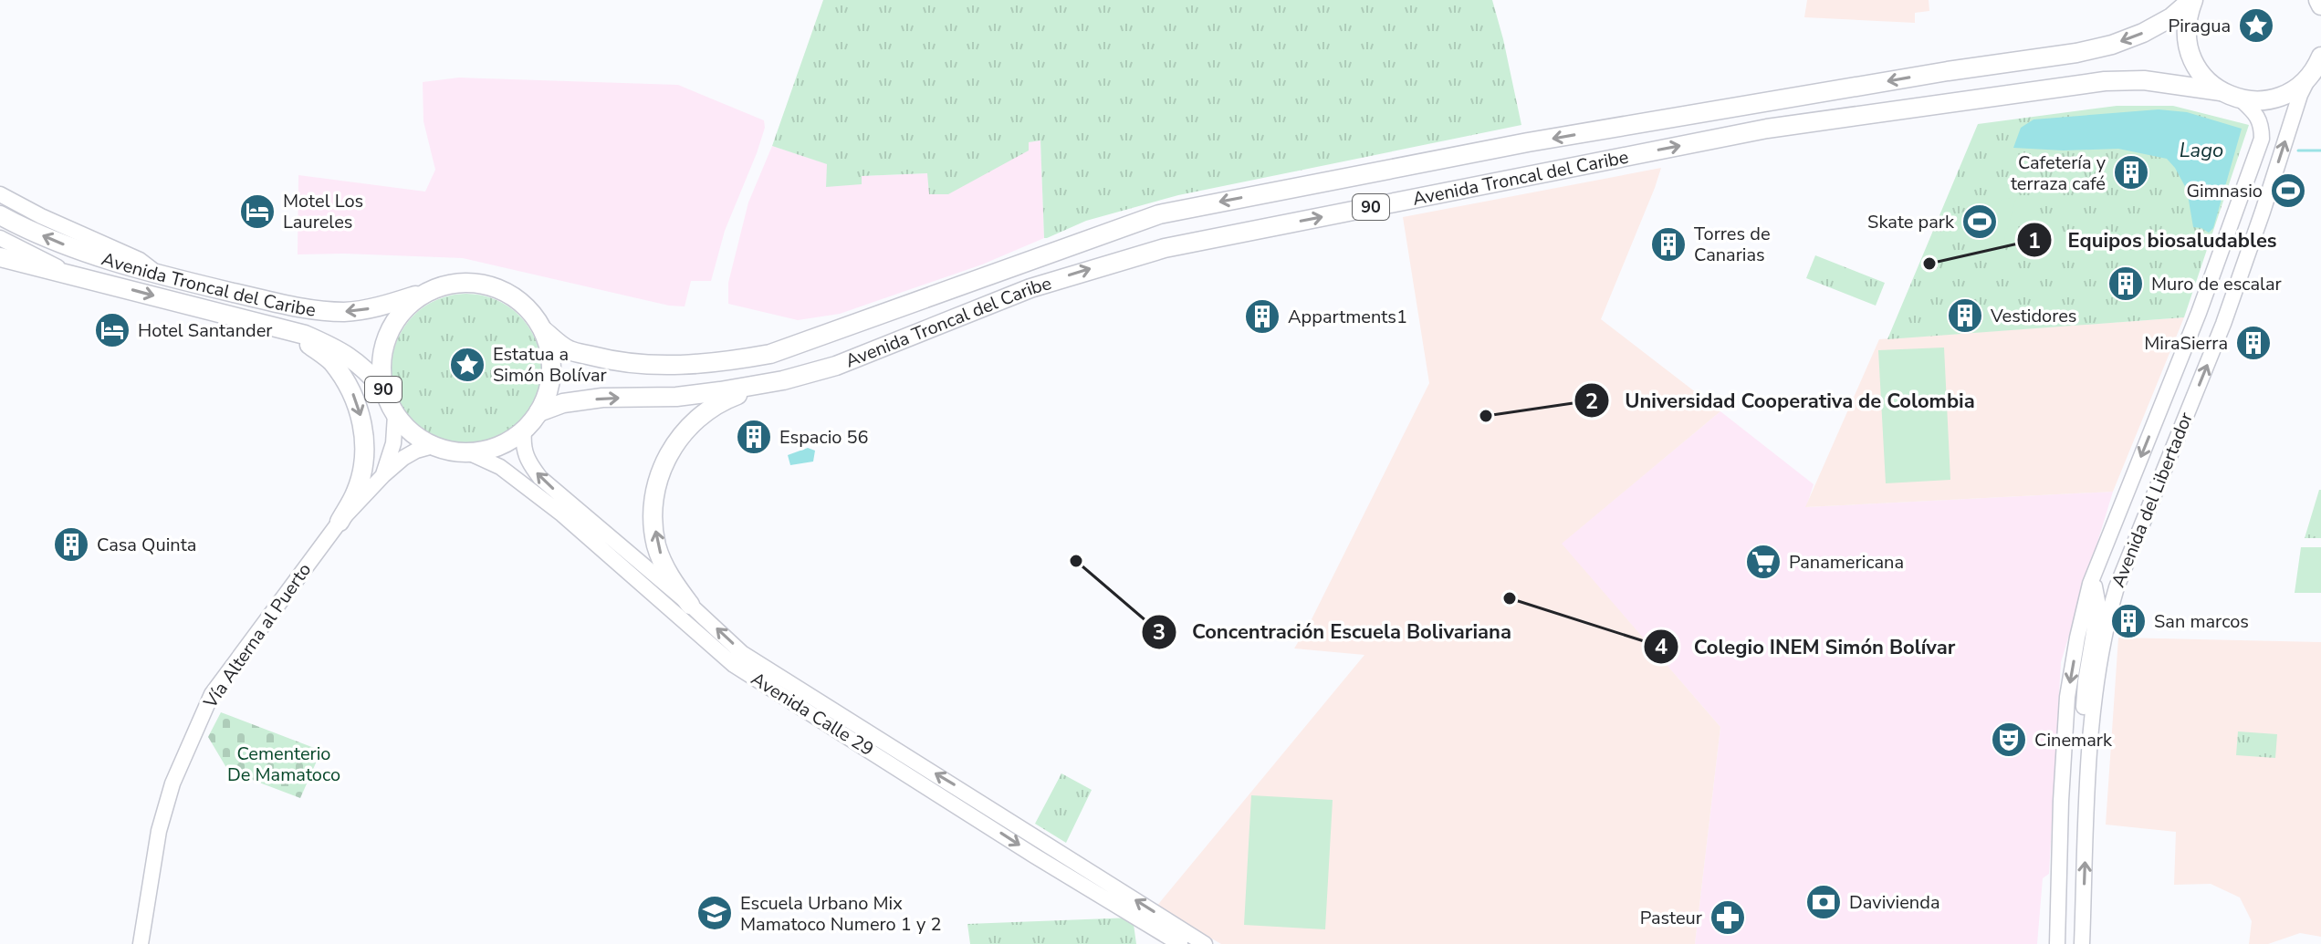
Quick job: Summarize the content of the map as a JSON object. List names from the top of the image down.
{
  "streets": {
    "highway": ["Avenida Troncal del Caribe", "90"],
    "main road": ["Avenida del Libertador", "Vía Alterna al Puerto", "Avenida Calle 29"]
  },
  "crossings": [
    ["Avenida Troncal del Caribe", "90"],
    ["Avenida Troncal del Caribe", "Vía Alterna al Puerto"],
    ["Avenida Troncal del Caribe", "Avenida Calle 29"],
    ["90", "Vía Alterna al Puerto"],
    ["90", "Avenida Calle 29"],
    ["Vía Alterna al Puerto", "Avenida Calle 29"]
  ],
  "water": ["Lago"],
  "parks": ["Cementerio De Mamatoco"],
  "places": {
    "place": ["Piragua", "Estatua a Simón Bolívar"],
    "building": [
      "Cafetería y terraza café",
      "Torres de Canarias",
      "Muro de escalar",
      "Vestidores",
      "Appartments1",
      "MiraSierra",
      "Espacio 56",
      "Casa Quinta",
      "San marcos"
    ],
    "sports": ["Gimnasio", "Skate park"],
    "hotel": ["Motel Los Laureles", "Hotel Santander"],
    "other": [
      "Equipos biosaludables",
      "Universidad Cooperativa de Colombia",
      "Concentración Escuela Bolivariana",
      "Colegio INEM Simón Bolívar"
    ],
    "supermarket": ["Panamericana"],
    "theatre": ["Cinemark"],
    "bank": ["Davivienda"],
    "school or university": ["Escuela Urbano Mix Mamatoco Numero 1 y 2"],
    "pharmacy": ["Pasteur"]
  }
}
